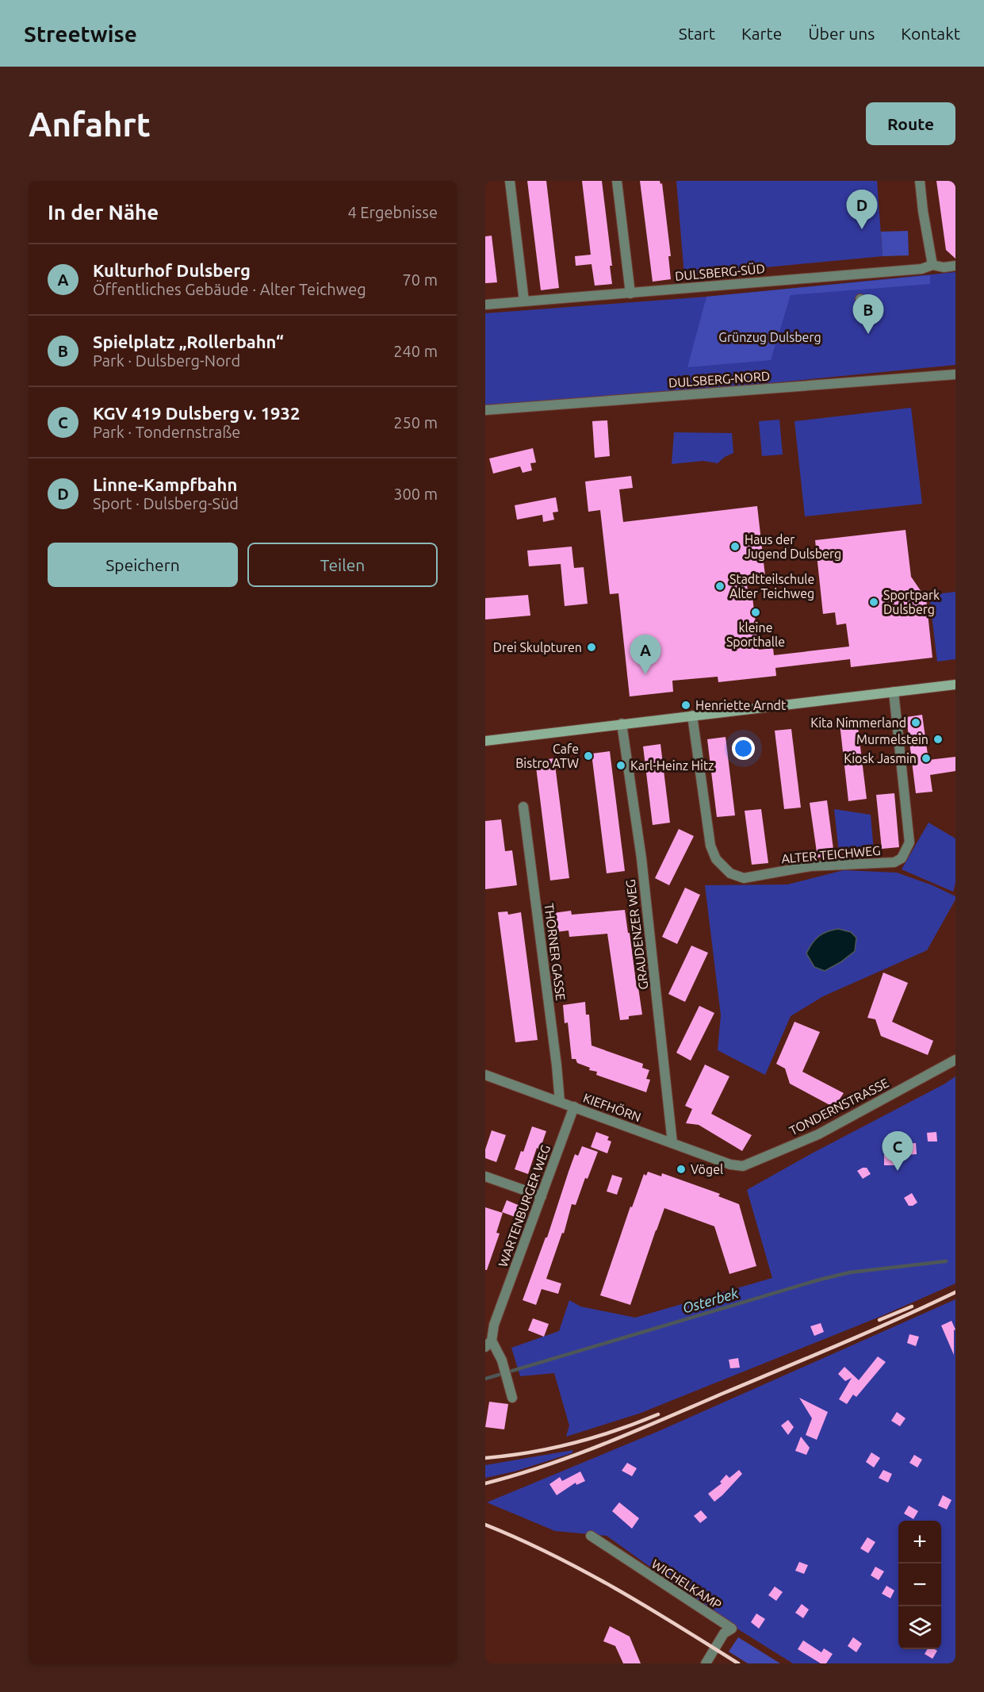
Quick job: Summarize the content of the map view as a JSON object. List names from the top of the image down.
{
  "streets": {
    "street": [
      "DULSBERG-SÜD",
      "DULSBERG-NORD",
      "ALTER TEICHWEG",
      "GRAUDENZER WEG",
      "THORNER GASSE",
      "TONDERNSTRASSE",
      "KIEFHÖRN",
      "WARTENBURGER WEG",
      "WICHELKAMP"
    ]
  },
  "crossings": [
    ["GRAUDENZER WEG", "KIEFHÖRN"],
    ["THORNER GASSE", "KIEFHÖRN"],
    ["TONDERNSTRASSE", "KIEFHÖRN"],
    ["KIEFHÖRN", "WARTENBURGER WEG"]
  ],
  "water": ["Osterbek"],
  "parks": ["Grünzug Dulsberg"],
  "places": [
    "Haus der Jugend Dulsberg",
    "Stadtteilschule Alter Teichweg",
    "Sportpark Dulsberg",
    "kleine Sporthalle",
    "Drei Skulpturen",
    "Henriette Arndt",
    "Kita Nimmerland",
    "Murmelstein",
    "Cafe Bistro ATW",
    "Kiosk Jasmin",
    "Karl-Heinz Hitz",
    "Vögel"
  ],
  "page": {
    "header": "Streetwise",
    "nav": [
      "Start",
      "Karte",
      "Über uns",
      "Kontakt"
    ],
    "buttons": [
      "Route",
      ["Speichern", "Teilen"]
    ],
    "title": "Anfahrt",
    "heading": ["In der Nähe", "4 Ergebnisse"],
    "pins": [
      "D",
      "B",
      "A",
      "C"
    ],
    "list": [
      {
        "mark": "A",
        "name": "Kulturhof Dulsberg",
        "note": "Öffentliches Gebäude · Alter Teichweg",
        "value": "70 m"
      },
      {
        "mark": "B",
        "name": "Spielplatz „Rollerbahn“",
        "note": "Park · Dulsberg-Nord",
        "value": "240 m"
      },
      {
        "mark": "C",
        "name": "KGV 419 Dulsberg v. 1932",
        "note": "Park · Tondernstraße",
        "value": "250 m"
      },
      {
        "mark": "D",
        "name": "Linne-Kampfbahn",
        "note": "Sport · Dulsberg-Süd",
        "value": "300 m"
      }
    ],
    "map_buttons": ["+", "−"]
  }
}
